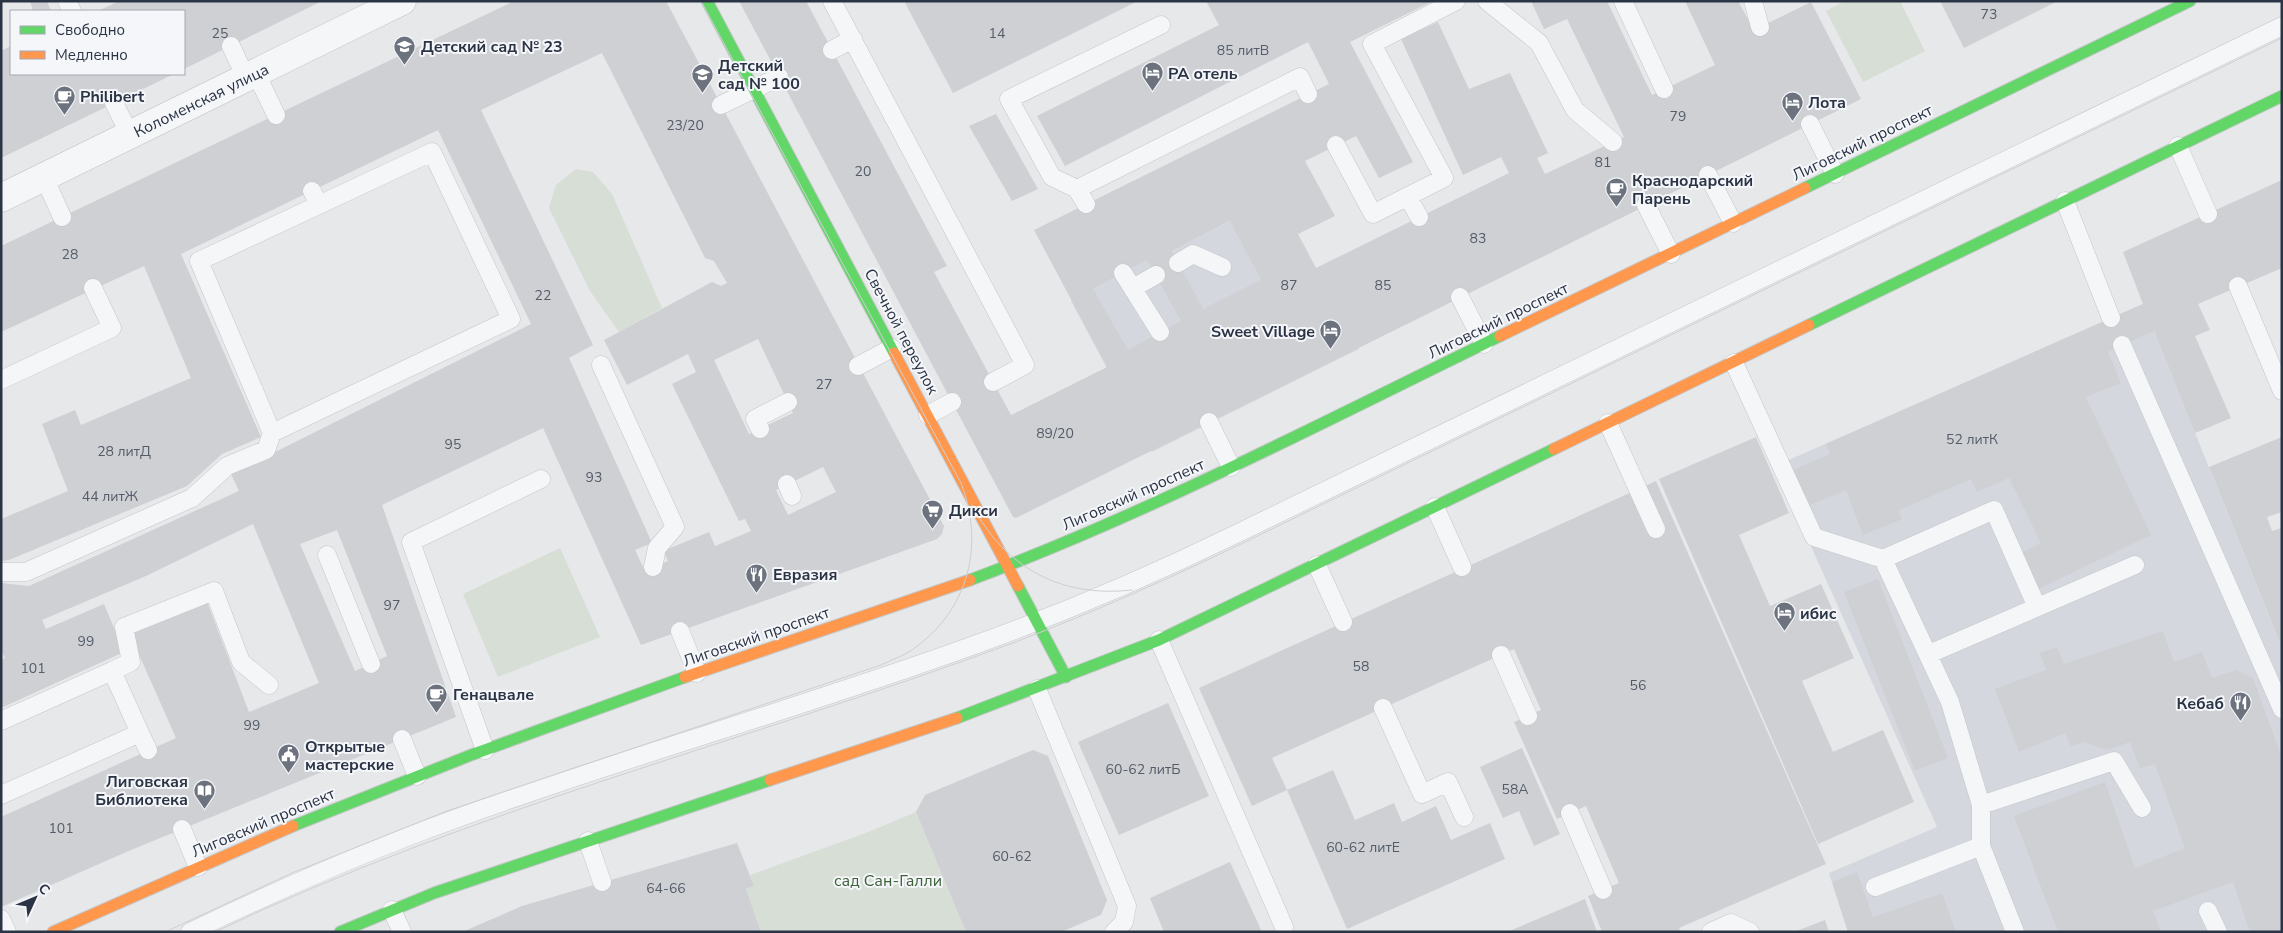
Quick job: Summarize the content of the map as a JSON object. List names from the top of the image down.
{
  "streets": {
    "main road": ["Лиговский проспект", "Свечной переулок"],
    "street": ["Коломенская улица"]
  },
  "crossings": [
    ["Лиговский проспект", "Свечной переулок"]
  ],
  "parks": ["сад Сан-Галли"],
  "places": {
    "school or university": ["Детский сад № 23", "Детский сад № 100"],
    "hotel": [
      "РА отель",
      "Лота",
      "Sweet Village",
      "ибис"
    ],
    "cafe": ["Philibert", "Краснодарский Парень", "Генацвале"],
    "supermarket": ["Дикси"],
    "restaurant": ["Евразия", "Кебаб"],
    "public building": ["Открытые мастерские"],
    "library": ["Лиговская Библиотека"]
  },
  "house_numbers": [
    "73",
    "25",
    "14",
    "85 литВ",
    "79",
    "23/20",
    "81",
    "20",
    "83",
    "28",
    "87",
    "85",
    "22",
    "27",
    "89/20",
    "52 литК",
    "95",
    "28 литД",
    "93",
    "44 литЖ",
    "97",
    "99",
    "58",
    "101",
    "56",
    "99",
    "60-62 литБ",
    "58А",
    "101",
    "60-62 литЕ",
    "60-62",
    "64-66"
  ],
  "legend": ["Свободно", "Медленно"],
  "north": "top right"
}
